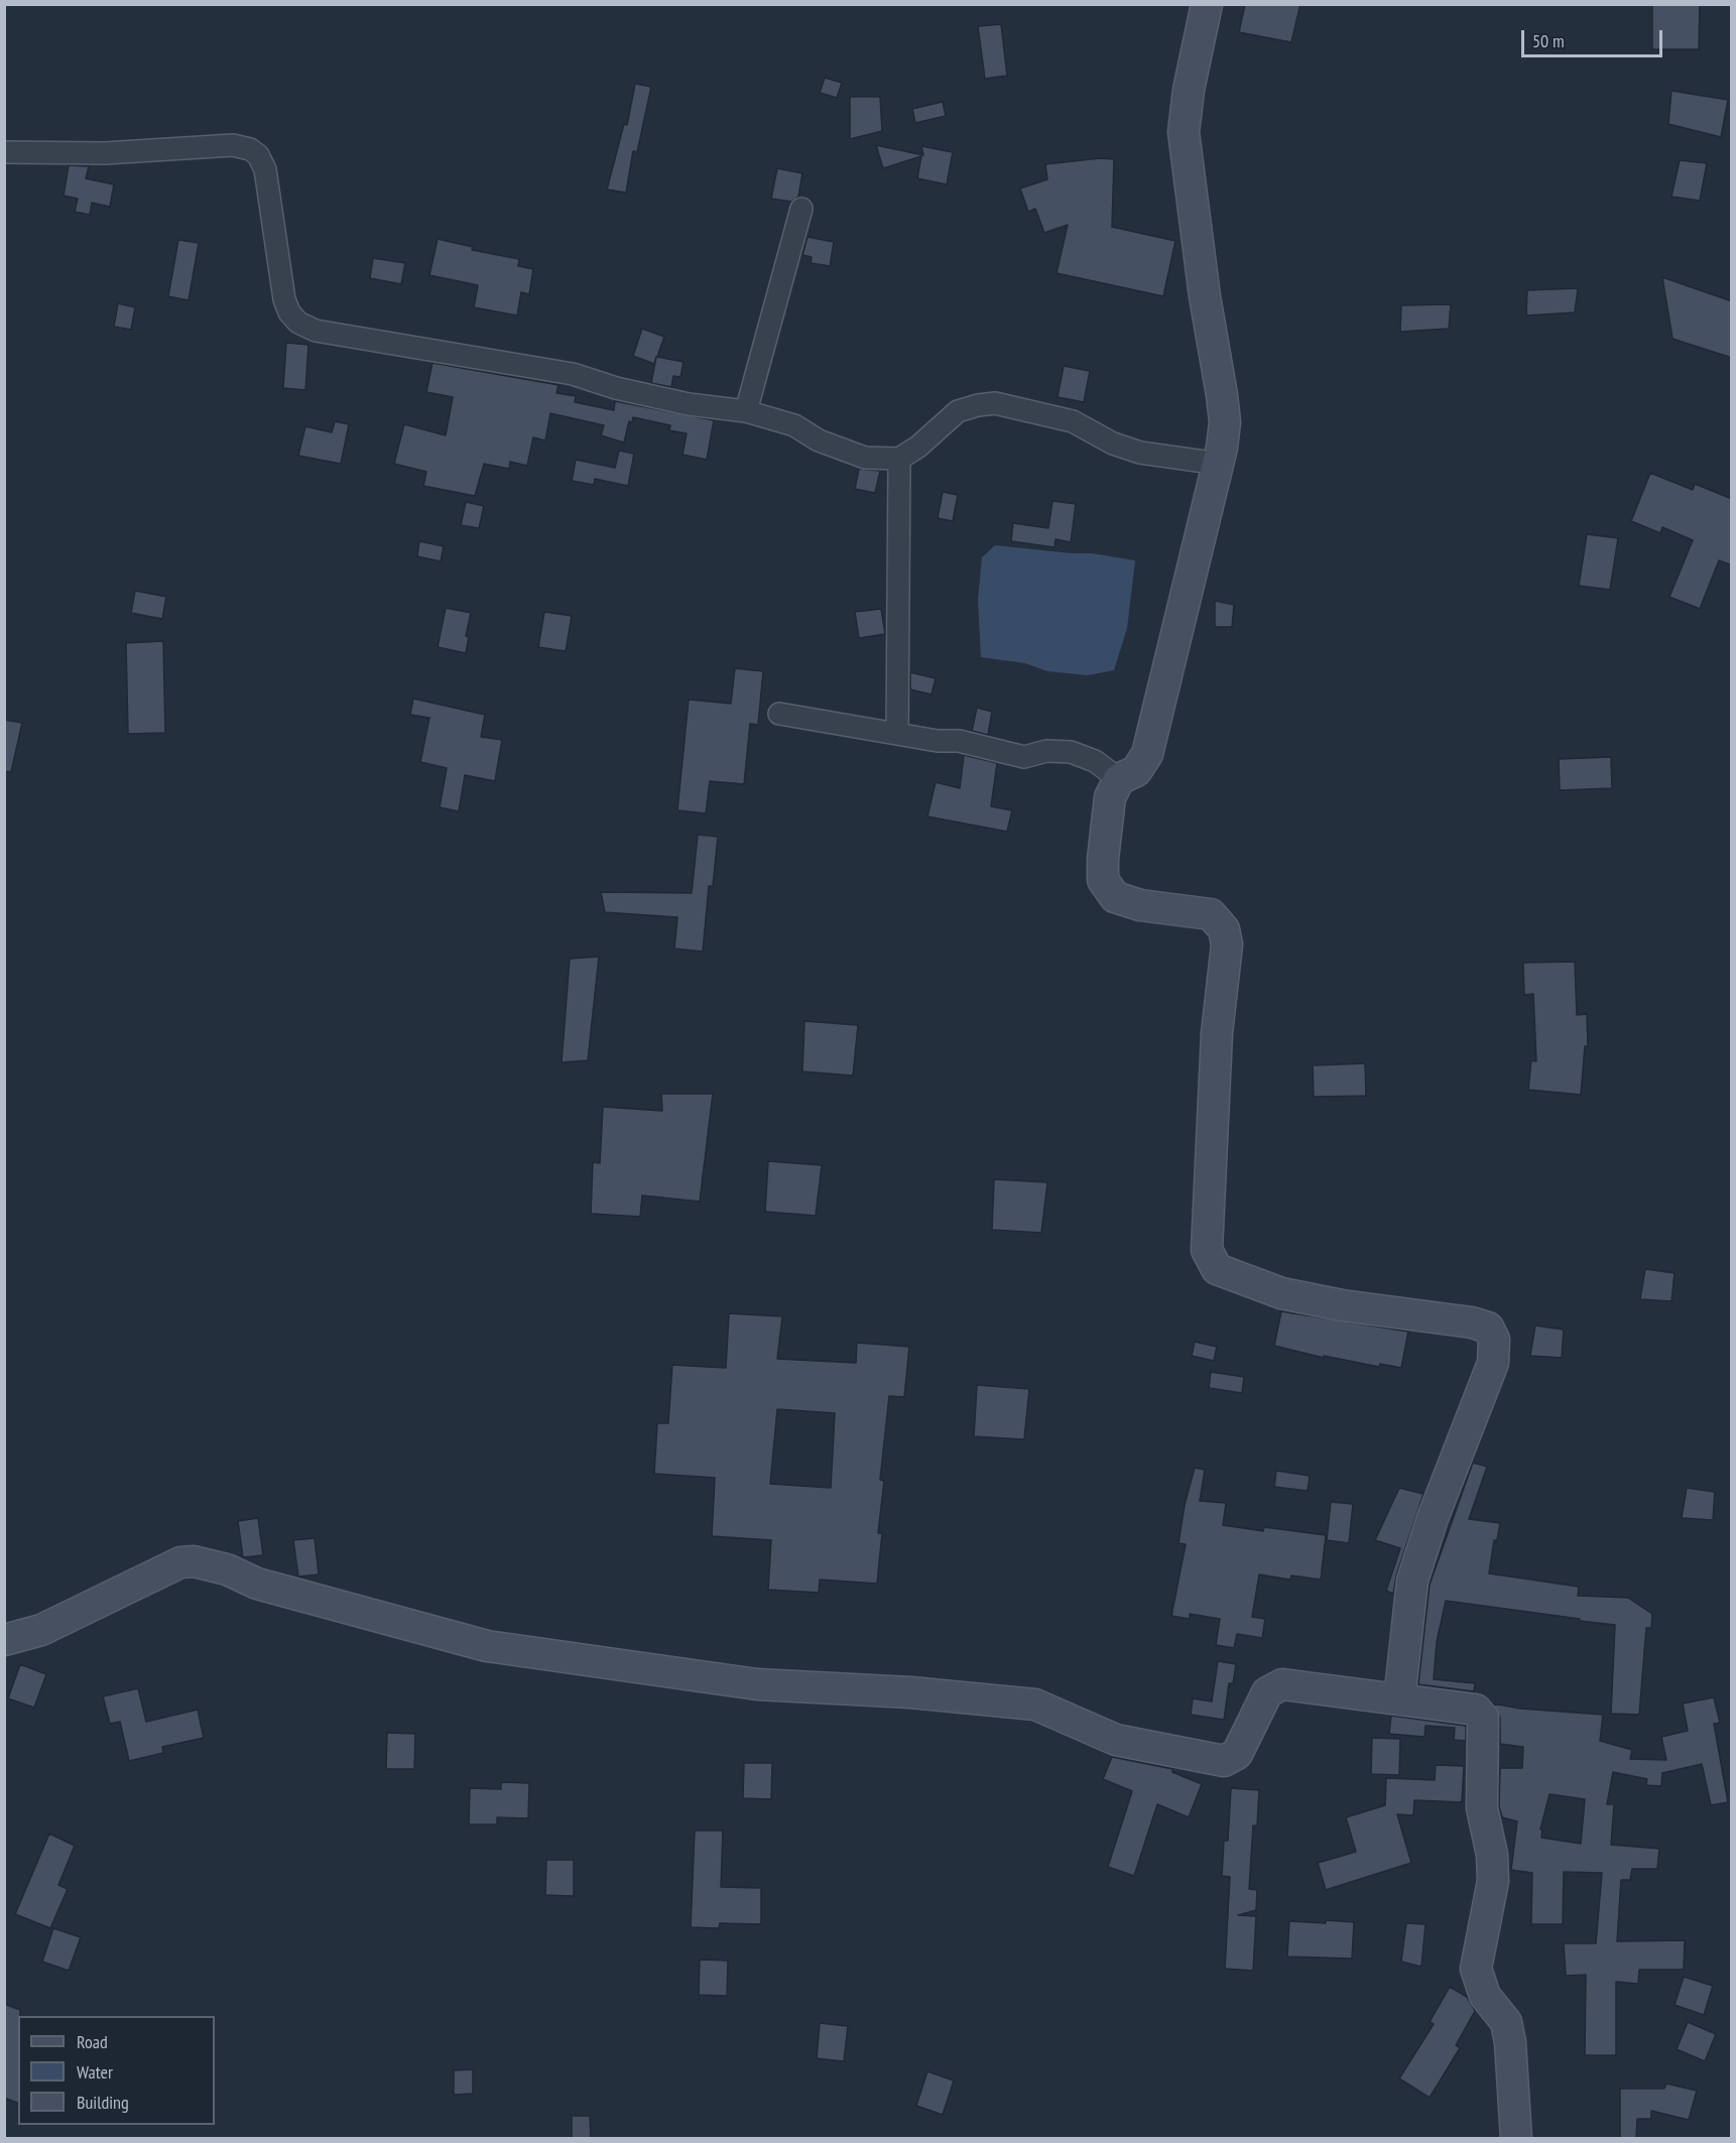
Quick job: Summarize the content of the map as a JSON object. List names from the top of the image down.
{
  "legend": ["Road", "Water", "Building"],
  "scale_bar": "50 m"
}
